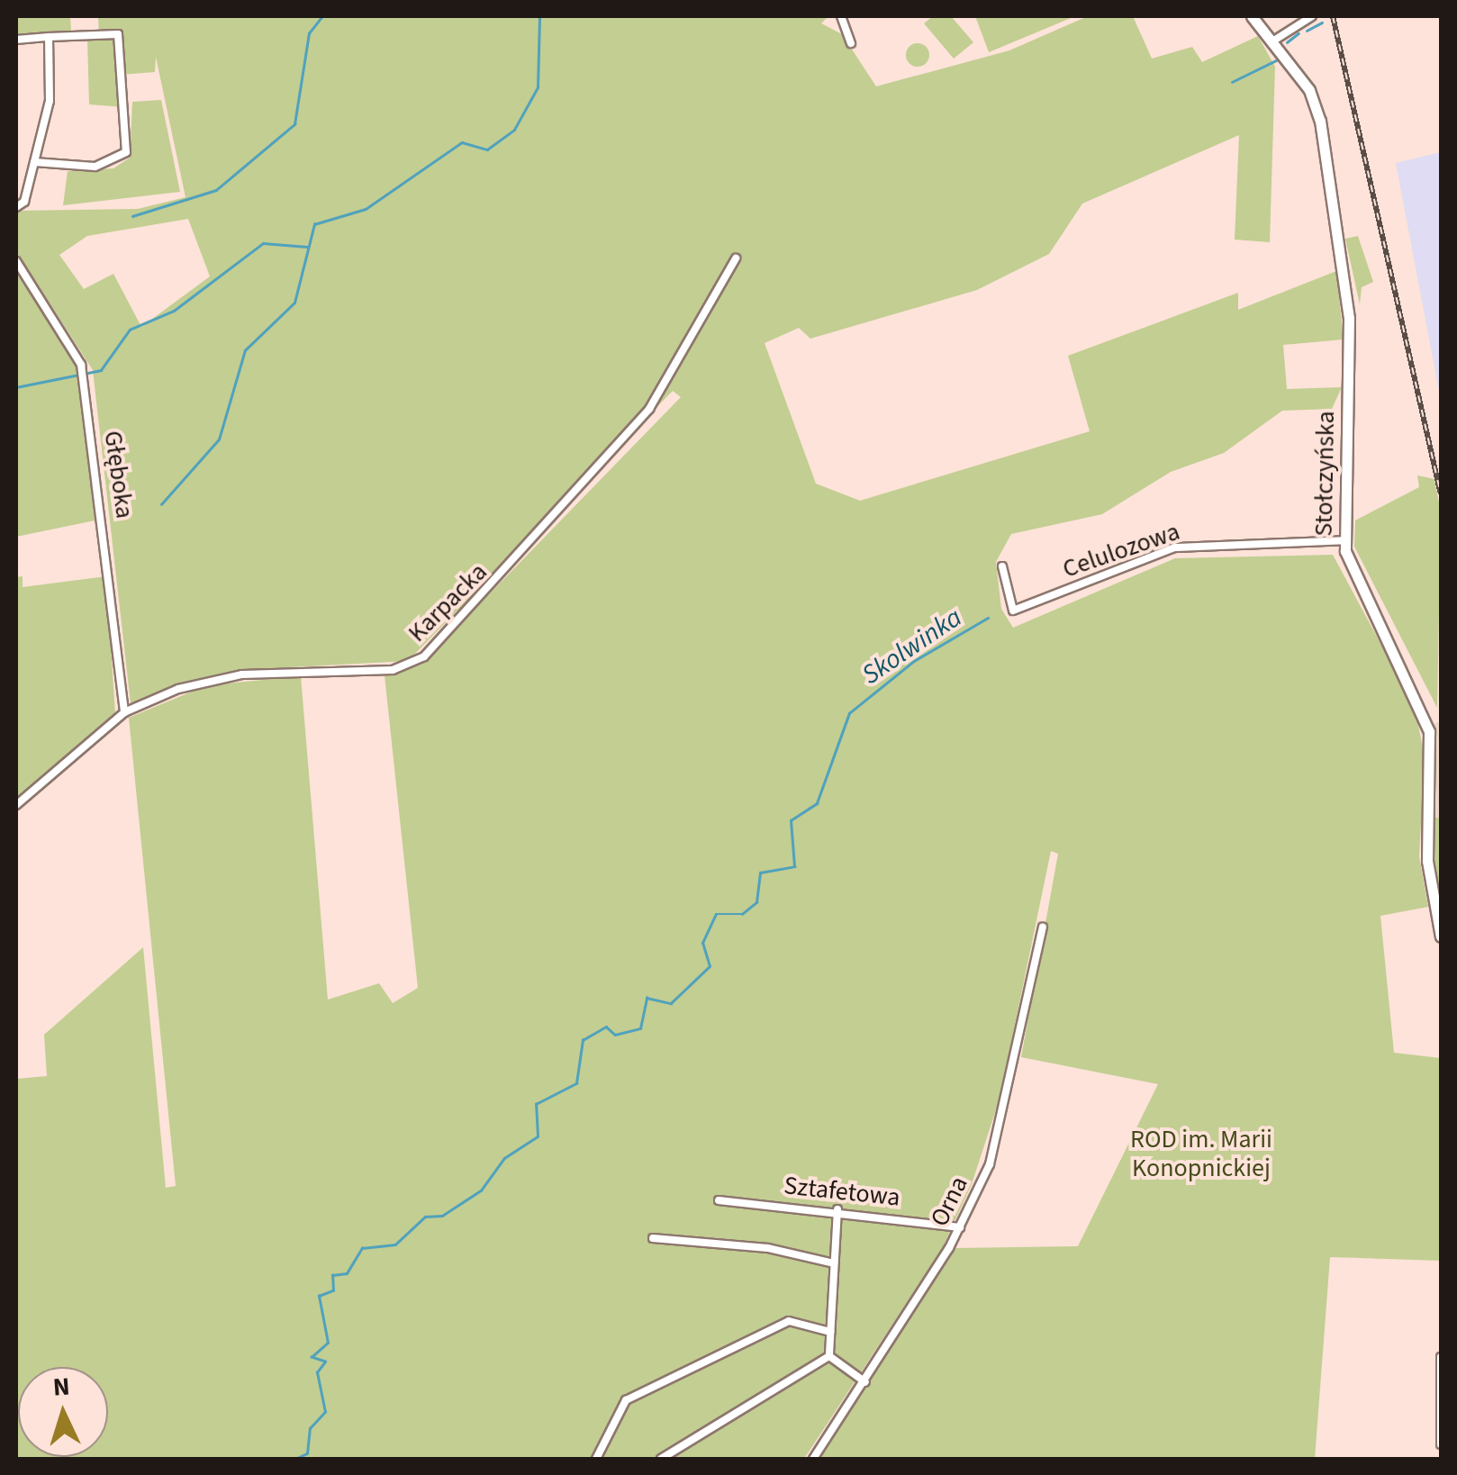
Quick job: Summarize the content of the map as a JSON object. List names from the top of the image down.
{
  "streets": {
    "street": [
      "Stołczyńska",
      "Głęboka",
      "Celulozowa",
      "Karpacka",
      "Sztafetowa",
      "Orna"
    ]
  },
  "crossings": [
    ["Stołczyńska", "Celulozowa"],
    ["Głęboka", "Karpacka"],
    ["Sztafetowa", "Orna"]
  ],
  "water": ["Skolwinka"],
  "parks": ["ROD im. Marii Konopnickiej"],
  "north": "top"
}
